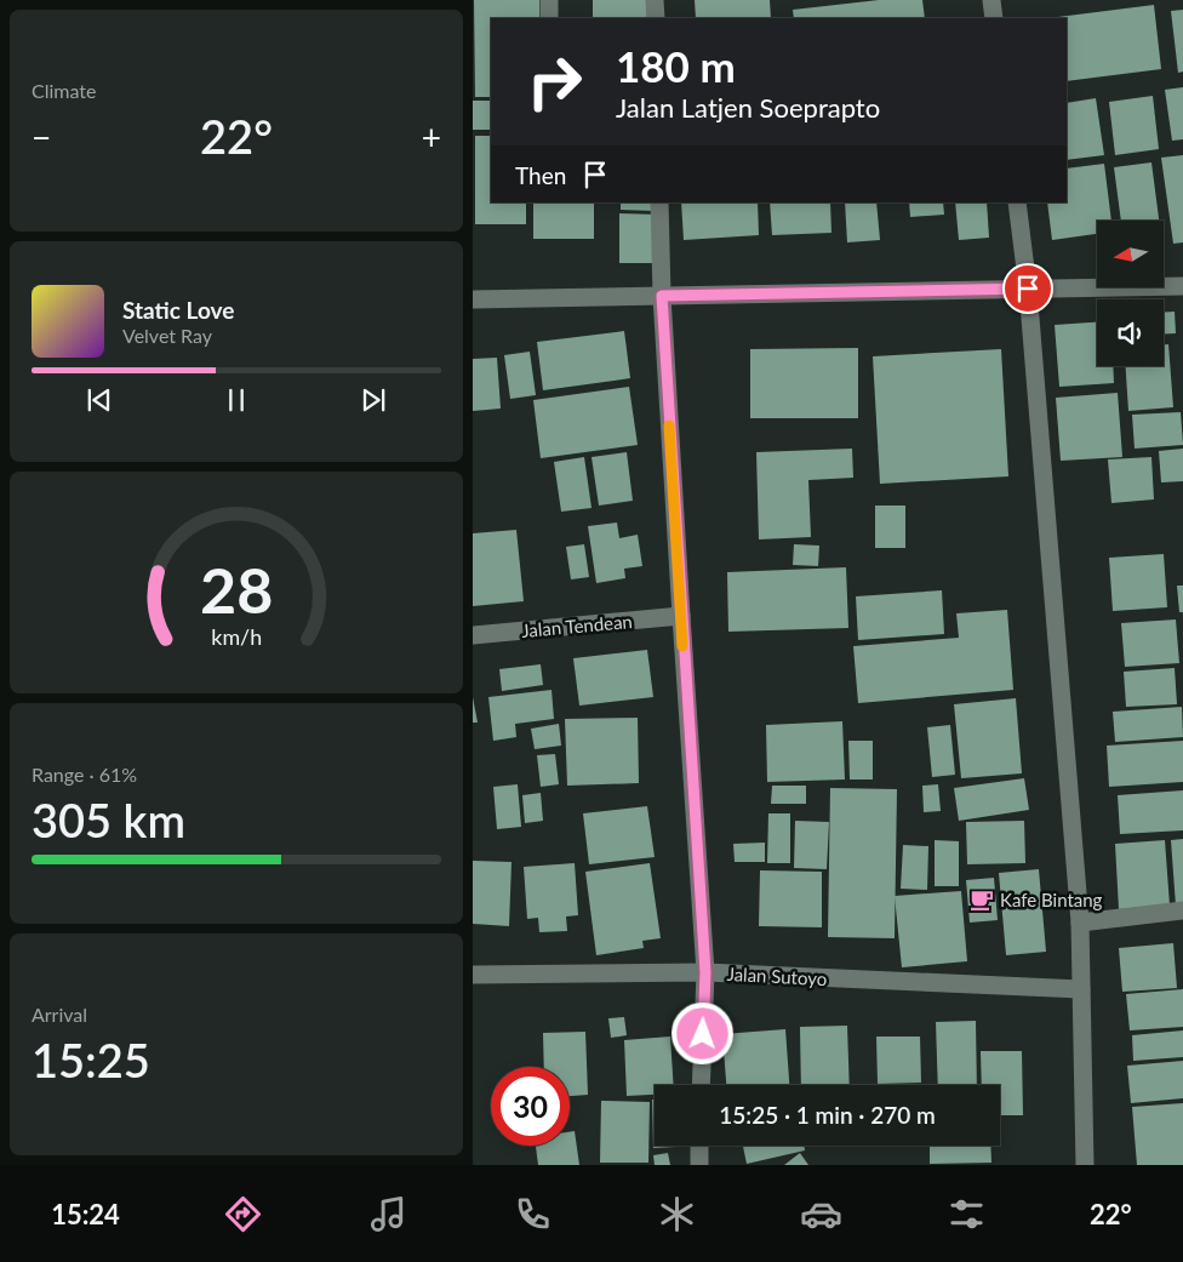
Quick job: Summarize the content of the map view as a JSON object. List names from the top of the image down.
{
  "streets": {
    "street": ["Jalan Tendean", "Jalan Sutoyo"]
  },
  "places": {
    "cafe": ["Kafe Bintang"]
  },
  "north": "left",
  "page": {
    "tile": [
      "Climate",
      ["Range · 61%", "305 km"],
      ["Arrival", "15:25"]
    ],
    "turn": ["180 m", "Jalan Latjen Soeprapto"],
    "heat": ["−", "22°", "+"],
    "then": "Then",
    "song": ["Static Love", "Velvet Ray"],
    "limit": "30",
    "trip": "15:25 · 1 min · 270 m",
    "tabs": ["15:24", "22°"],
    "gauge": ["28", "km/h"]
  }
}
